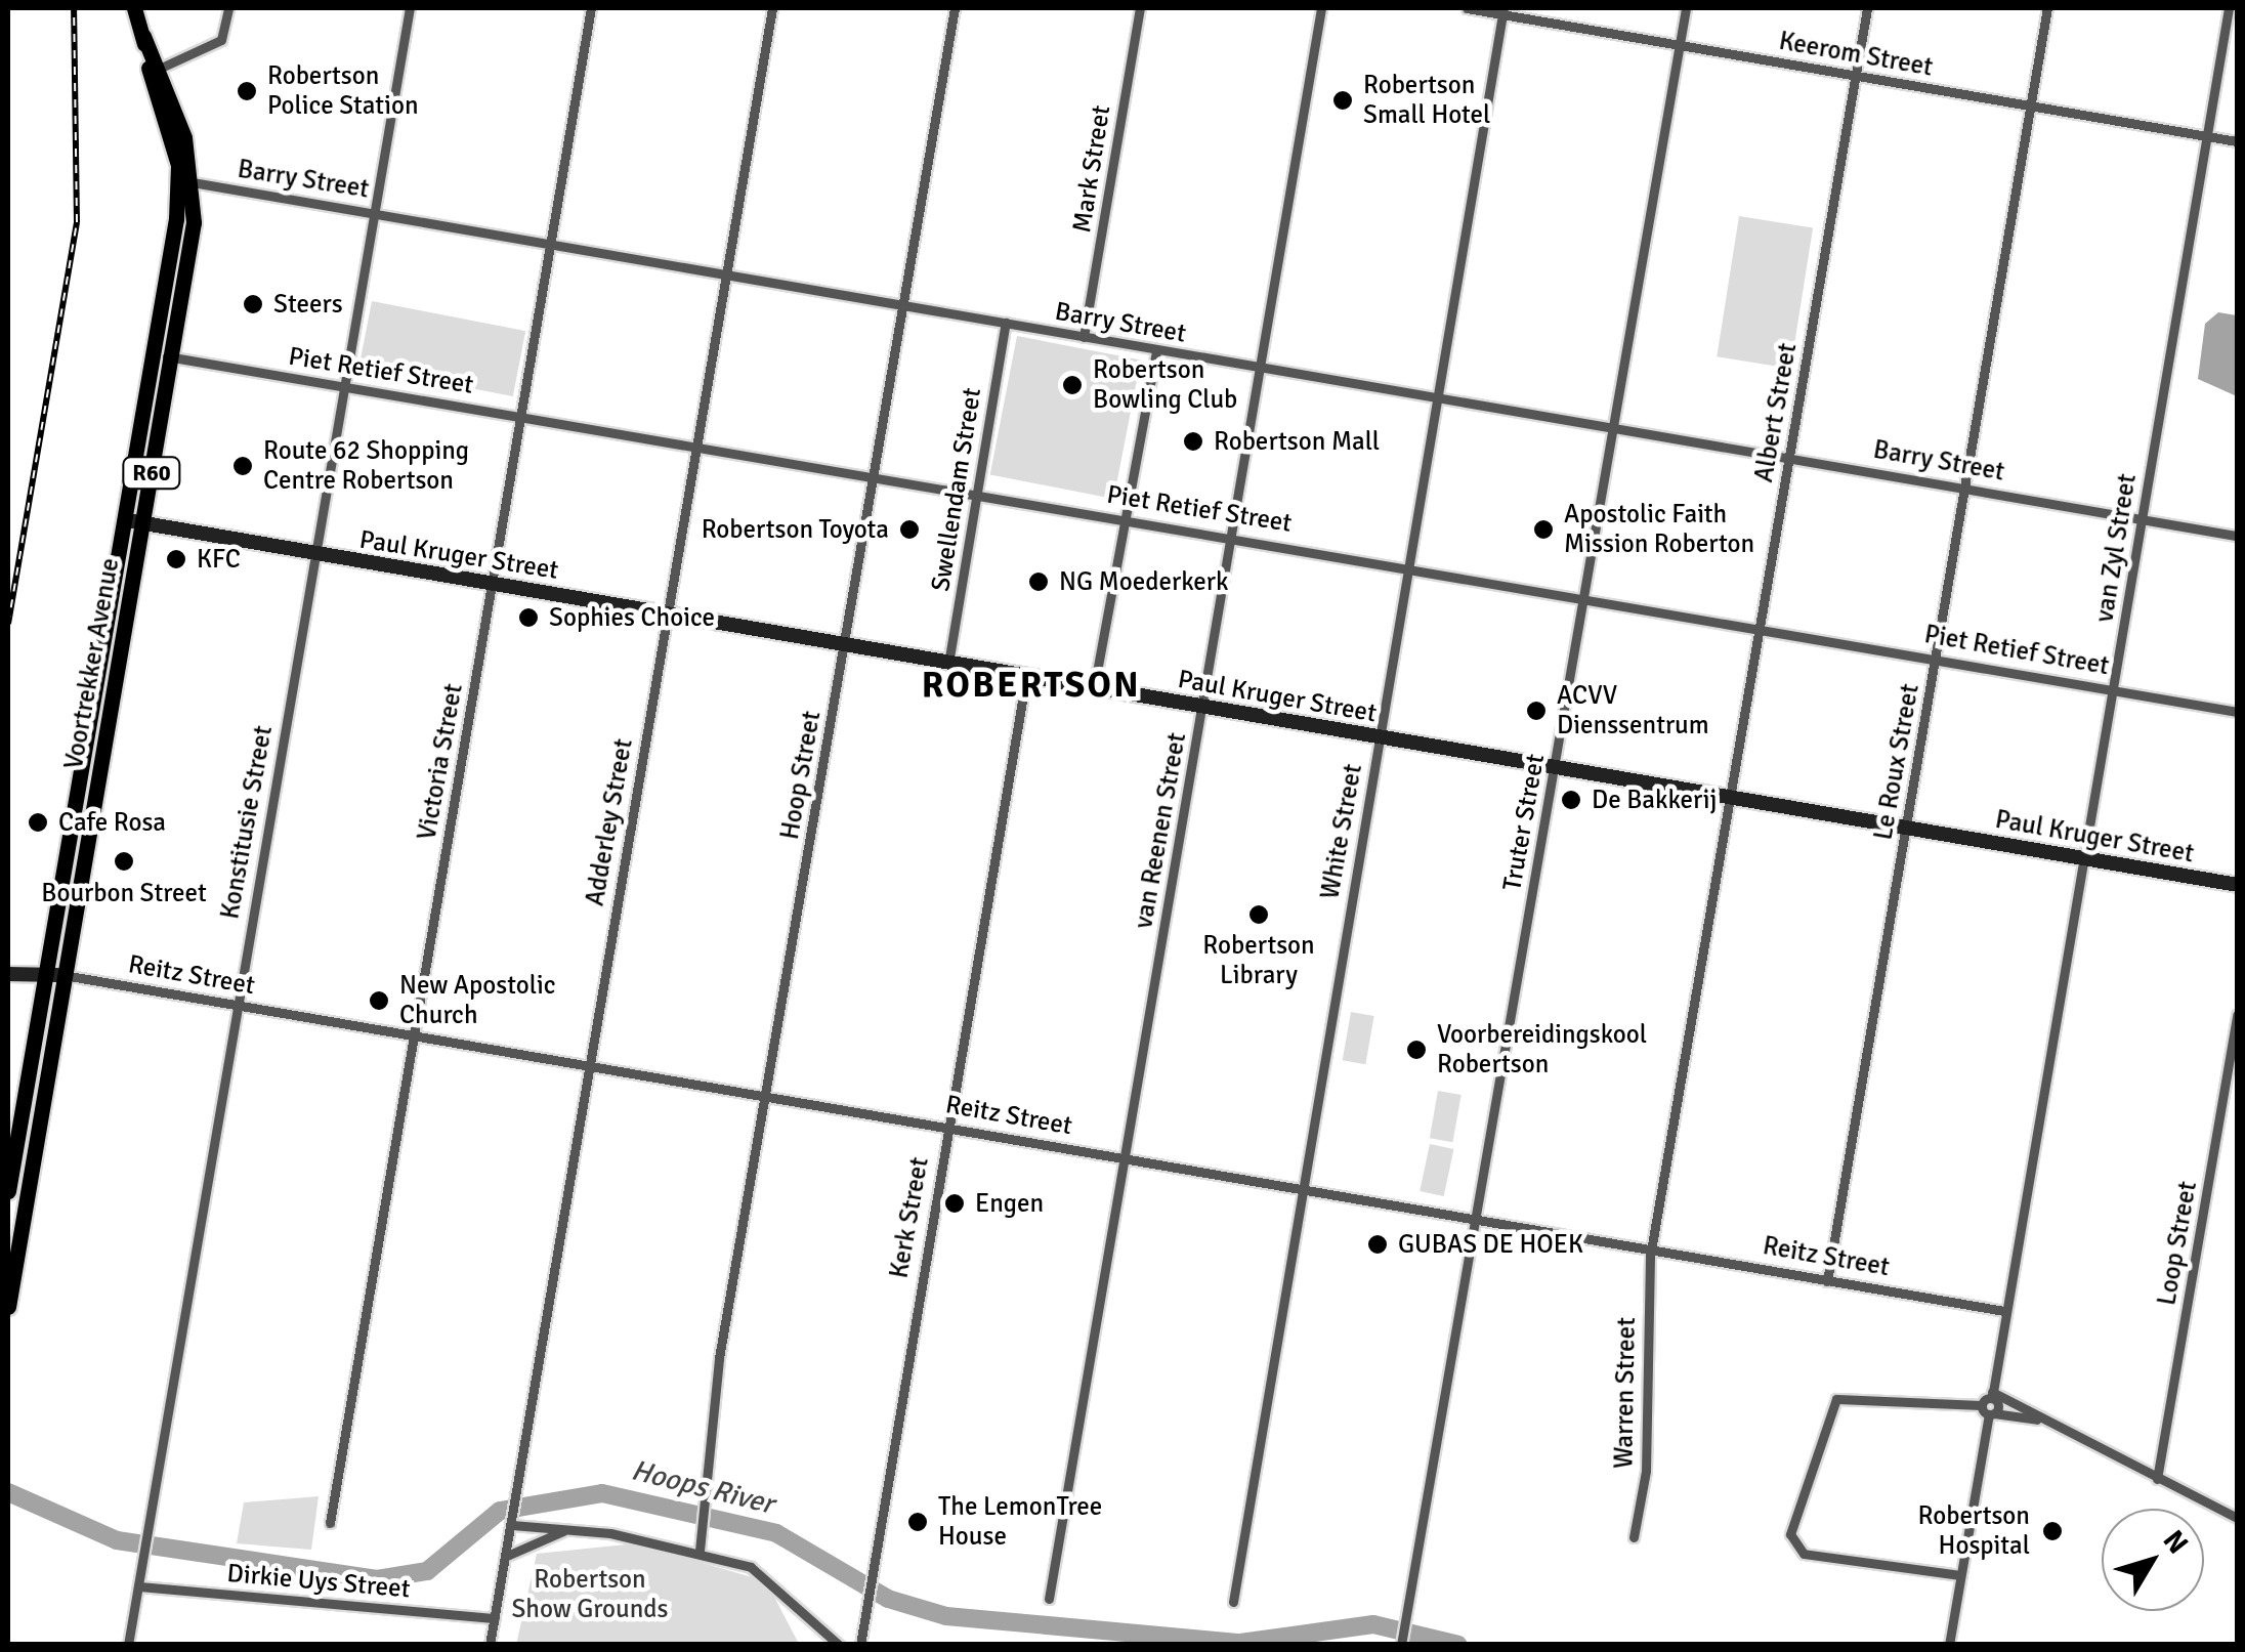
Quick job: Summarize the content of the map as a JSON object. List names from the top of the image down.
{
  "streets": {
    "main road": ["R60", "Voortrekker Avenue"],
    "street": [
      "Keerom Street",
      "Mark Street",
      "Barry Street",
      "Piet Retief Street",
      "Albert Street",
      "Swellendam Street",
      "van Zyl Street",
      "Paul Kruger Street",
      "Victoria Street",
      "Le Roux Street",
      "Hoop Street",
      "Konstitusie Street",
      "Adderley Street",
      "Truter Street",
      "van Reenen Street",
      "White Street",
      "Reitz Street",
      "Kerk Street",
      "Loop Street",
      "Warren Street",
      "Dirkie Uys Street"
    ]
  },
  "crossings": [
    ["Keerom Street", "Albert Street"],
    ["Keerom Street", "van Zyl Street"],
    ["Keerom Street", "Le Roux Street"],
    ["Keerom Street", "Truter Street"],
    ["Keerom Street", "White Street"],
    ["Mark Street", "Barry Street"],
    ["Barry Street", "Albert Street"],
    ["Barry Street", "Swellendam Street"],
    ["Barry Street", "van Zyl Street"],
    ["Barry Street", "Voortrekker Avenue"],
    ["Barry Street", "Victoria Street"],
    ["Barry Street", "Le Roux Street"],
    ["Barry Street", "Hoop Street"],
    ["Barry Street", "Konstitusie Street"],
    ["Barry Street", "Adderley Street"],
    ["Barry Street", "Truter Street"],
    ["Barry Street", "van Reenen Street"],
    ["Barry Street", "White Street"],
    ["Piet Retief Street", "Albert Street"],
    ["Piet Retief Street", "Swellendam Street"],
    ["Piet Retief Street", "van Zyl Street"],
    ["Piet Retief Street", "Voortrekker Avenue"],
    ["Piet Retief Street", "Victoria Street"],
    ["Piet Retief Street", "Le Roux Street"],
    ["Piet Retief Street", "Hoop Street"],
    ["Piet Retief Street", "Konstitusie Street"],
    ["Piet Retief Street", "Adderley Street"],
    ["Piet Retief Street", "Truter Street"],
    ["Piet Retief Street", "van Reenen Street"],
    ["Piet Retief Street", "White Street"],
    ["Albert Street", "Paul Kruger Street"],
    ["Albert Street", "Reitz Street"],
    ["Albert Street", "Warren Street"],
    ["Swellendam Street", "Paul Kruger Street"],
    ["van Zyl Street", "Paul Kruger Street"],
    ["van Zyl Street", "Reitz Street"],
    ["Paul Kruger Street", "Voortrekker Avenue"],
    ["Paul Kruger Street", "Victoria Street"],
    ["Paul Kruger Street", "Le Roux Street"],
    ["Paul Kruger Street", "Hoop Street"],
    ["Paul Kruger Street", "Konstitusie Street"],
    ["Paul Kruger Street", "Adderley Street"],
    ["Paul Kruger Street", "Truter Street"],
    ["Paul Kruger Street", "van Reenen Street"],
    ["Paul Kruger Street", "White Street"],
    ["Paul Kruger Street", "Kerk Street"],
    ["Voortrekker Avenue", "Reitz Street"],
    ["Victoria Street", "Reitz Street"],
    ["Le Roux Street", "Reitz Street"],
    ["Hoop Street", "Reitz Street"],
    ["Konstitusie Street", "Reitz Street"],
    ["Konstitusie Street", "Dirkie Uys Street"],
    ["Adderley Street", "Reitz Street"],
    ["Adderley Street", "Dirkie Uys Street"],
    ["Truter Street", "Reitz Street"],
    ["van Reenen Street", "Reitz Street"],
    ["White Street", "Reitz Street"],
    ["Reitz Street", "Kerk Street"],
    ["Reitz Street", "Warren Street"]
  ],
  "districts": ["ROBERTSON"],
  "water": ["Hoops River"],
  "parks": ["Robertson Show Grounds"],
  "places": [
    "Robertson Police Station",
    "Robertson Small Hotel",
    "Steers",
    "Robertson Bowling Club",
    "Robertson Mall",
    "Route 62 Shopping Centre Robertson",
    "Robertson Toyota",
    "Apostolic Faith Mission Roberton",
    "KFC",
    "NG Moederkerk",
    "Sophies Choice",
    "ACVV Dienssentrum",
    "De Bakkerij",
    "Cafe Rosa",
    "Bourbon Street",
    "Robertson Library",
    "New Apostolic Church",
    "Voorbereidingskool Robertson",
    "Engen",
    "GUBAS DE HOEK",
    "The LemonTree House",
    "Robertson Hospital"
  ],
  "north": "top right"
}
